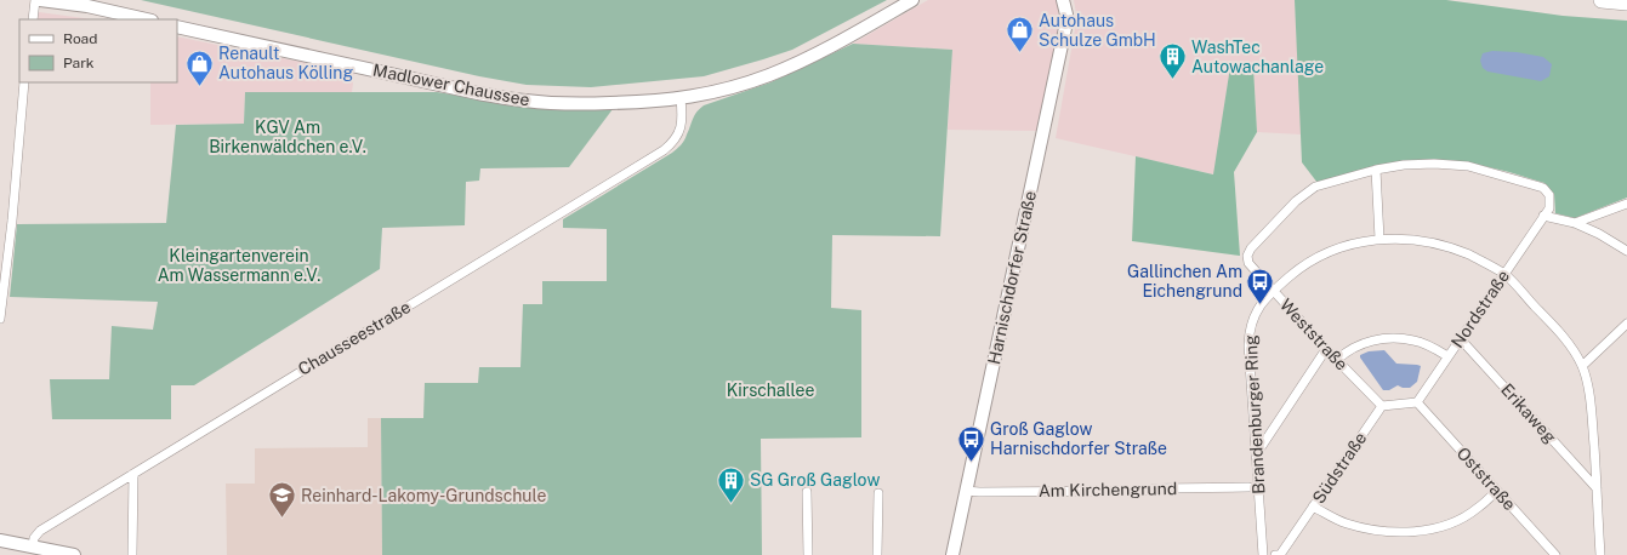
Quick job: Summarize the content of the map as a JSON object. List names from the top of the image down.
{
  "streets": {
    "main road": ["Madlower Chaussee", "Harnischdorfer Straße"],
    "street": [
      "Nordstraße",
      "Weststraße",
      "Chausseestraße",
      "Erikaweg",
      "Brandenburger Ring",
      "Südstraße",
      "Oststraße",
      "Am Kirchengrund"
    ]
  },
  "crossings": [
    ["Madlower Chaussee", "Chausseestraße"],
    ["Harnischdorfer Straße", "Am Kirchengrund"],
    ["Nordstraße", "Erikaweg"],
    ["Nordstraße", "Brandenburger Ring"],
    ["Nordstraße", "Oststraße"],
    ["Weststraße", "Brandenburger Ring"],
    ["Weststraße", "Südstraße"],
    ["Erikaweg", "Brandenburger Ring"]
  ],
  "parks": ["KGV Am Birkenwäldchen e.V.", "Kleingartenverein Am Wassermann e.V.", "Kirschallee"],
  "places": {
    "shop": ["Autohaus Schulze GmbH", "Renault Autohaus Kölling"],
    "building": ["WashTec Autowachanlage", "SG Groß Gaglow"],
    "bus stop": ["Gallinchen Am Eichengrund", "Groß Gaglow Harnischdorfer Straße"],
    "school or university": ["Reinhard-Lakomy-Grundschule"]
  },
  "legend": ["Road", "Park"]
}
